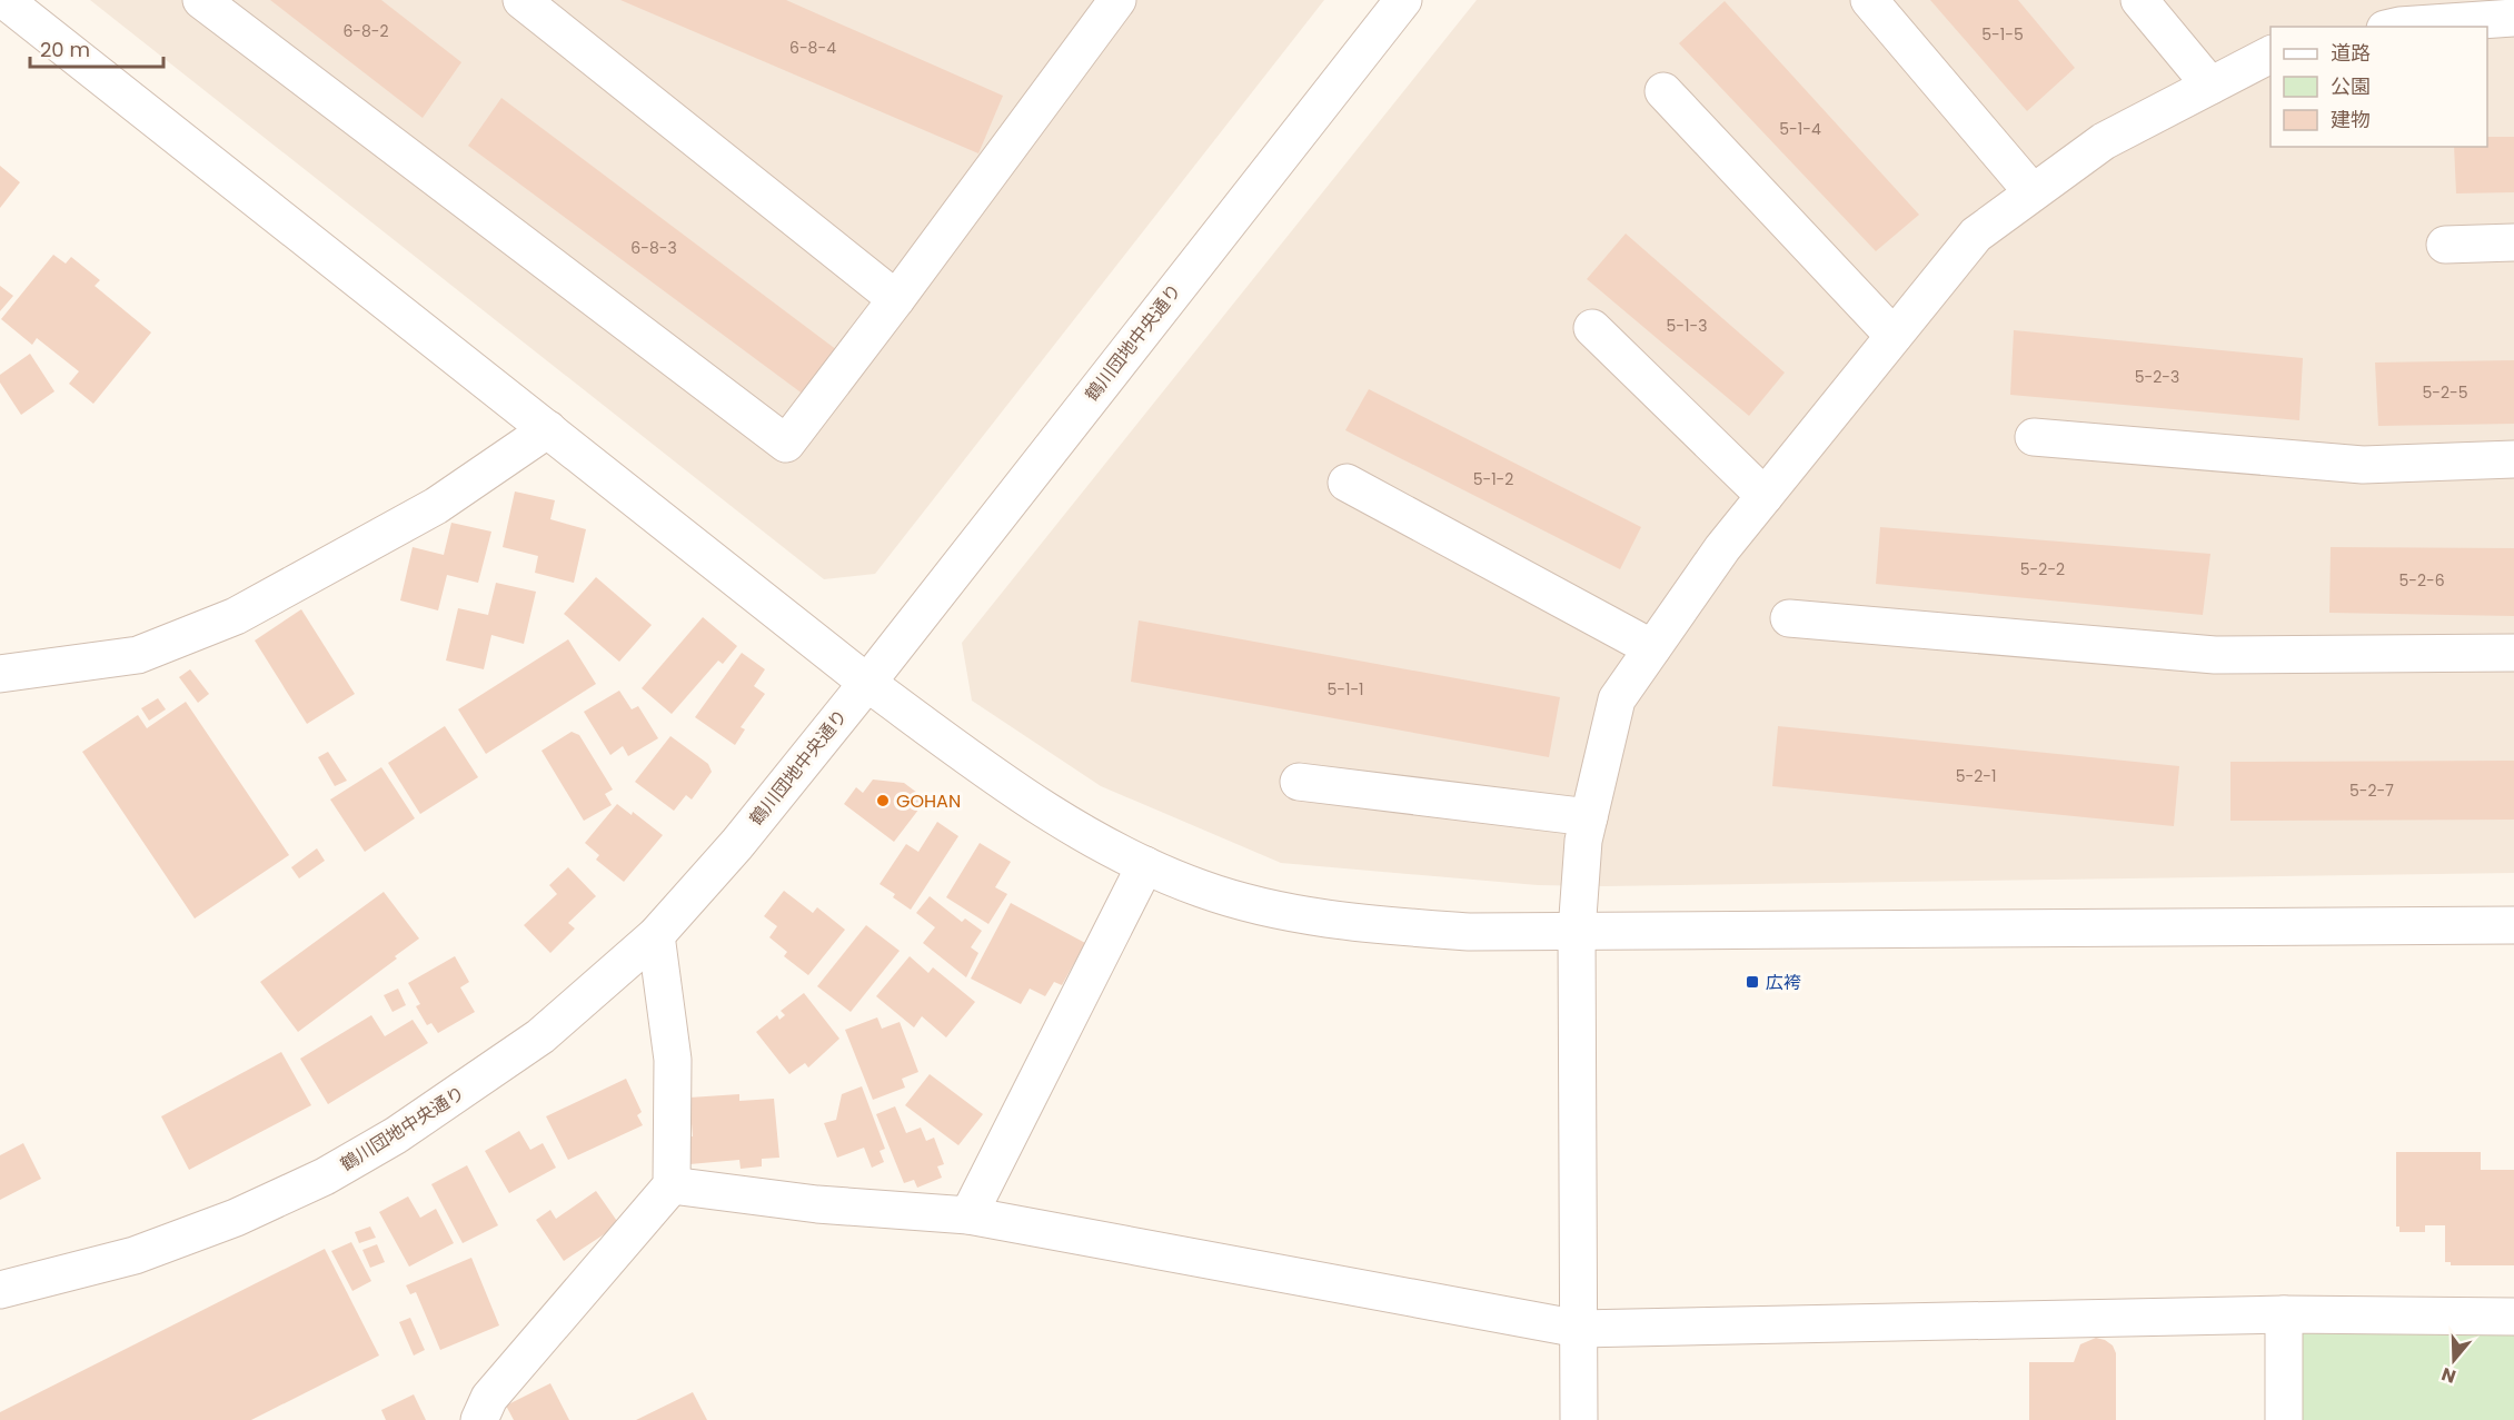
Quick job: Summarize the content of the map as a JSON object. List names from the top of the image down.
{
  "streets": {
    "street": ["鶴川団地中央通り"]
  },
  "places": {
    "other": ["GOHAN"],
    "transit": ["広袴"]
  },
  "house_numbers": [
    "6-8-2",
    "5-1-5",
    "6-8-4",
    "5-1-4",
    "6-8-3",
    "5-1-3",
    "5-2-3",
    "5-2-5",
    "5-1-2",
    "5-2-2",
    "5-2-6",
    "5-1-1",
    "5-2-1",
    "5-2-7"
  ],
  "legend": ["道路", "公園", "建物"],
  "scale_bar": "20 m",
  "north": "bottom"
}
